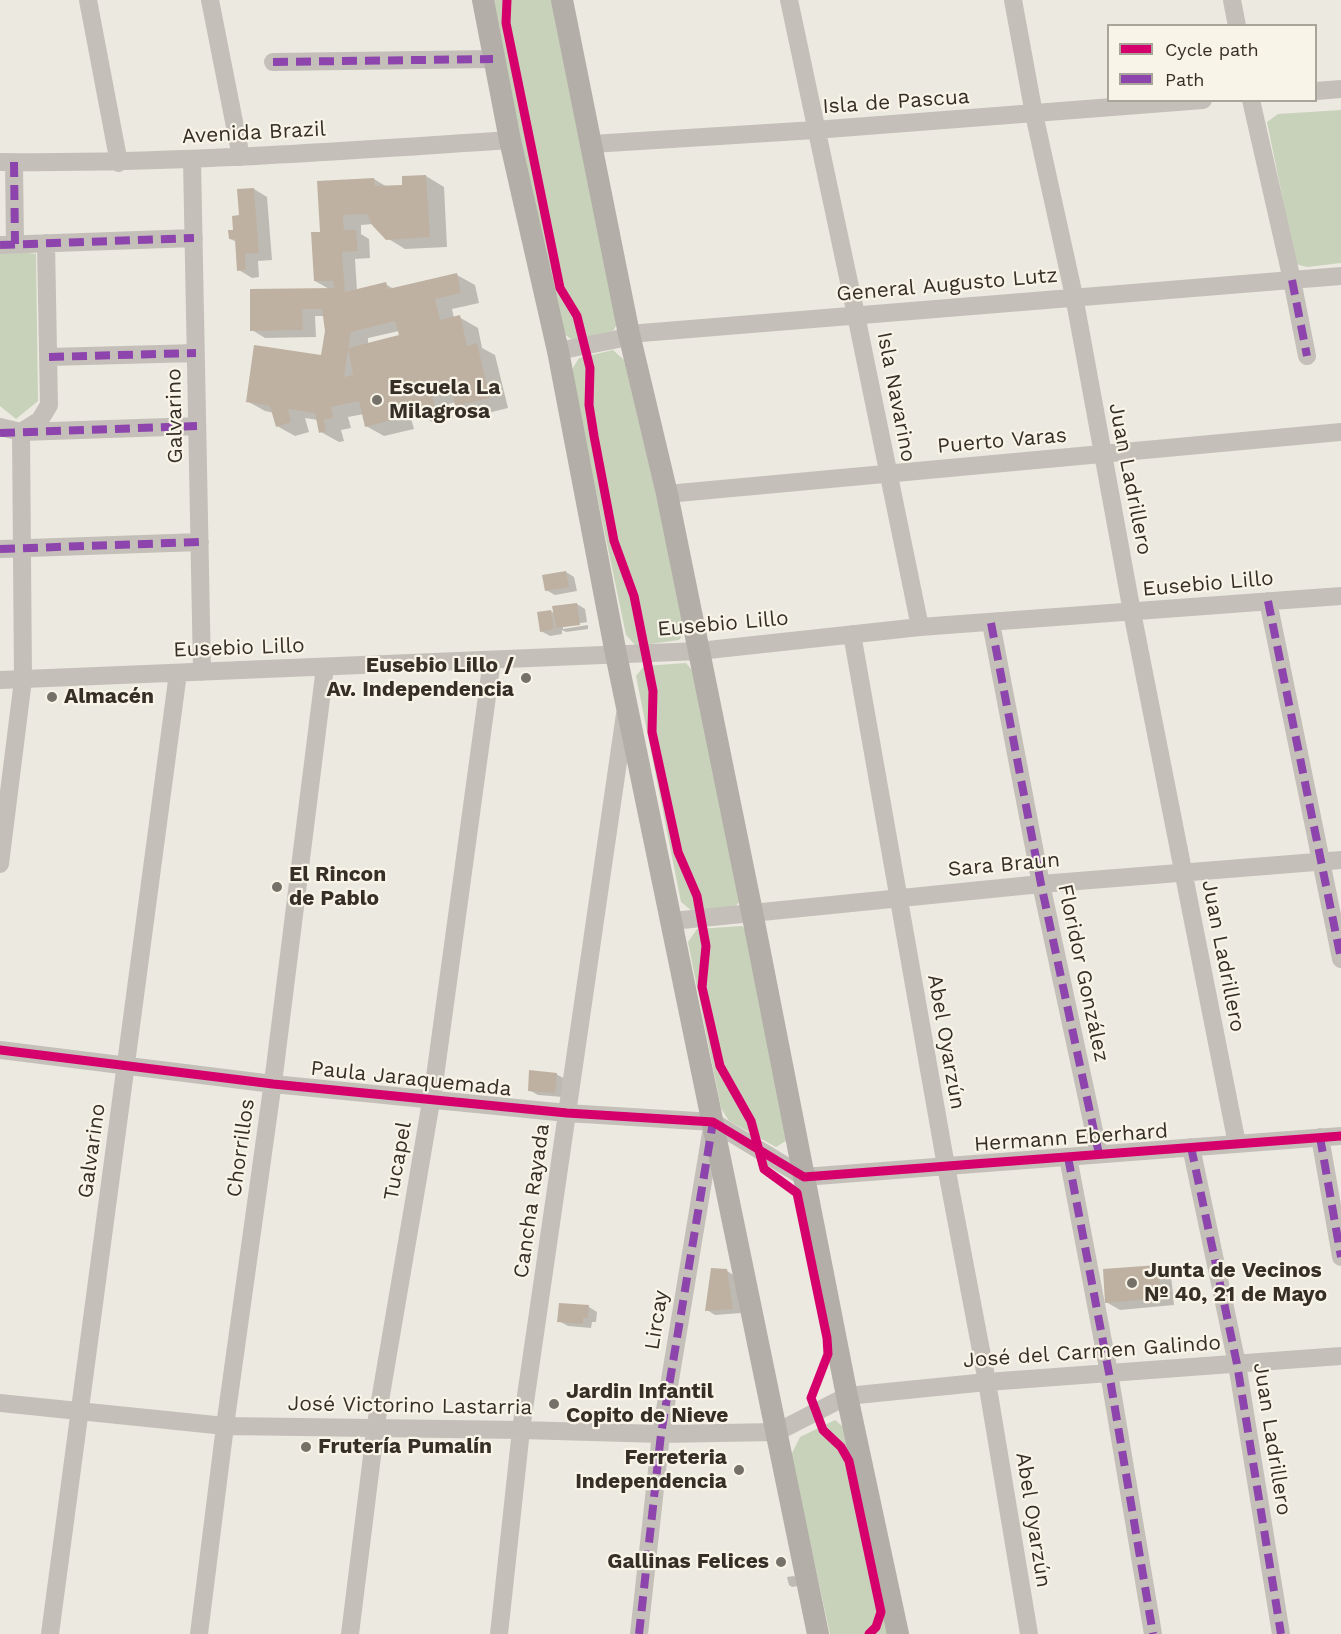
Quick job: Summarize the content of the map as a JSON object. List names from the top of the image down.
{
  "streets": {
    "street": [
      "Isla de Pascua",
      "Avenida Brazil",
      "General Augusto Lutz",
      "Isla Navarino",
      "Galvarino",
      "Puerto Varas",
      "Juan Ladrillero",
      "Eusebio Lillo",
      "Sara Braun",
      "Floridor González",
      "Abel Oyarzún",
      "Paula Jaraquemada",
      "Hermann Eberhard",
      "Chorrillos",
      "Tucapel",
      "Cancha Rayada",
      "Lircay",
      "José del Carmen Galindo",
      "José Victorino Lastarria"
    ]
  },
  "crossings": [
    ["Isla de Pascua", "Isla Navarino"],
    ["Isla de Pascua", "Juan Ladrillero"],
    ["Avenida Brazil", "Galvarino"],
    ["General Augusto Lutz", "Isla Navarino"],
    ["General Augusto Lutz", "Juan Ladrillero"],
    ["Isla Navarino", "Puerto Varas"],
    ["Isla Navarino", "Eusebio Lillo"],
    ["Galvarino", "Eusebio Lillo"],
    ["Galvarino", "Paula Jaraquemada"],
    ["Galvarino", "José Victorino Lastarria"],
    ["Puerto Varas", "Juan Ladrillero"],
    ["Juan Ladrillero", "Eusebio Lillo"],
    ["Juan Ladrillero", "Sara Braun"],
    ["Juan Ladrillero", "Hermann Eberhard"],
    ["Juan Ladrillero", "José del Carmen Galindo"],
    ["Eusebio Lillo", "Floridor González"],
    ["Eusebio Lillo", "Abel Oyarzún"],
    ["Eusebio Lillo", "Chorrillos"],
    ["Eusebio Lillo", "Tucapel"],
    ["Sara Braun", "Floridor González"],
    ["Sara Braun", "Abel Oyarzún"],
    ["Floridor González", "Hermann Eberhard"],
    ["Abel Oyarzún", "Hermann Eberhard"],
    ["Abel Oyarzún", "José del Carmen Galindo"],
    ["Paula Jaraquemada", "Hermann Eberhard"],
    ["Paula Jaraquemada", "Chorrillos"],
    ["Paula Jaraquemada", "Tucapel"],
    ["Paula Jaraquemada", "Cancha Rayada"],
    ["Paula Jaraquemada", "Lircay"],
    ["Chorrillos", "José Victorino Lastarria"],
    ["Tucapel", "José Victorino Lastarria"],
    ["Cancha Rayada", "José Victorino Lastarria"],
    ["Lircay", "José Victorino Lastarria"],
    ["José del Carmen Galindo", "José Victorino Lastarria"]
  ],
  "places": [
    "Escuela La Milagrosa",
    "Eusebio Lillo / Av. Independencia",
    "Almacén",
    "El Rincon de Pablo",
    "Junta de Vecinos Nº 40, 21 de Mayo",
    "Jardin Infantil Copito de Nieve",
    "Frutería Pumalín",
    "Ferreteria Independencia",
    "Gallinas Felices"
  ],
  "legend": ["Cycle path", "Path"]
}
